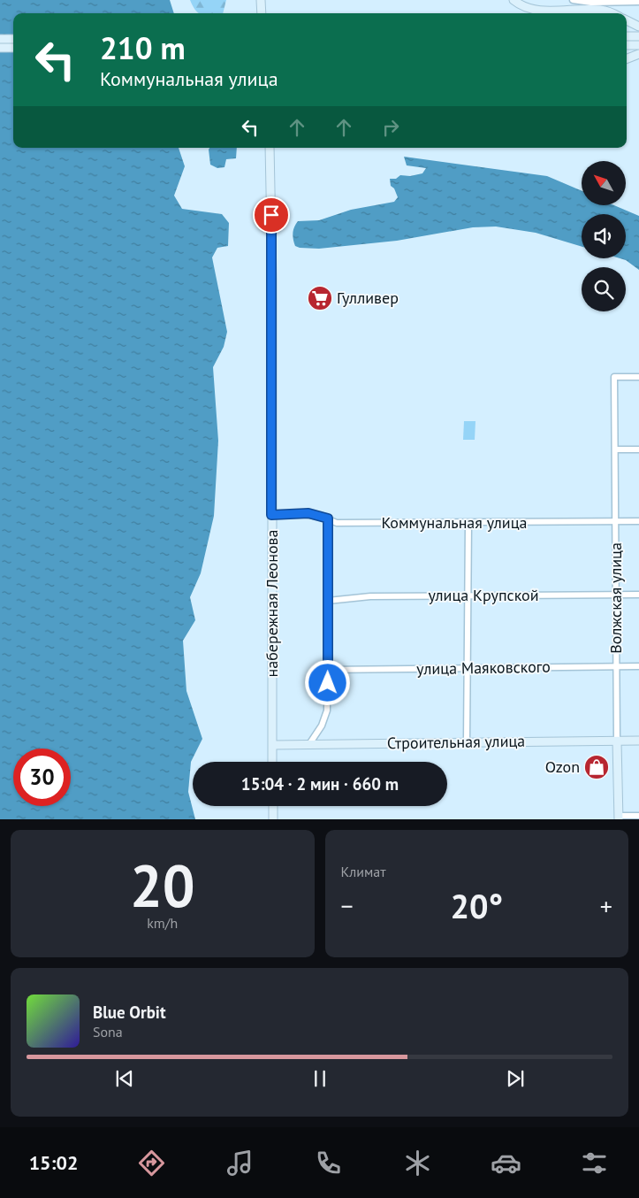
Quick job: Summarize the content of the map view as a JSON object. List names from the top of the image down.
{
  "streets": {
    "main road": ["Волжская улица", "набережная Леонова", "Строительная улица"],
    "street": ["Коммунальная улица", "улица Крупской", "улица Маяковского"]
  },
  "crossings": [
    ["Коммунальная улица", "Волжская улица"],
    ["Коммунальная улица", "набережная Леонова"],
    ["улица Крупской", "Волжская улица"],
    ["Волжская улица", "улица Маяковского"],
    ["Волжская улица", "Строительная улица"],
    ["набережная Леонова", "Строительная улица"]
  ],
  "places": {
    "supermarket": ["Гулливер"],
    "shop": ["Ozon"]
  },
  "north": "top left",
  "page": {
    "turn": ["210 m", "Коммунальная улица"],
    "limit": "30",
    "trip": "15:04 · 2 мин · 660 m",
    "tile": [
      ["20", "km/h"],
      "Климат"
    ],
    "heat": ["−", "20°", "+"],
    "song": ["Blue Orbit", "Sona"],
    "tabs": "15:02"
  }
}
